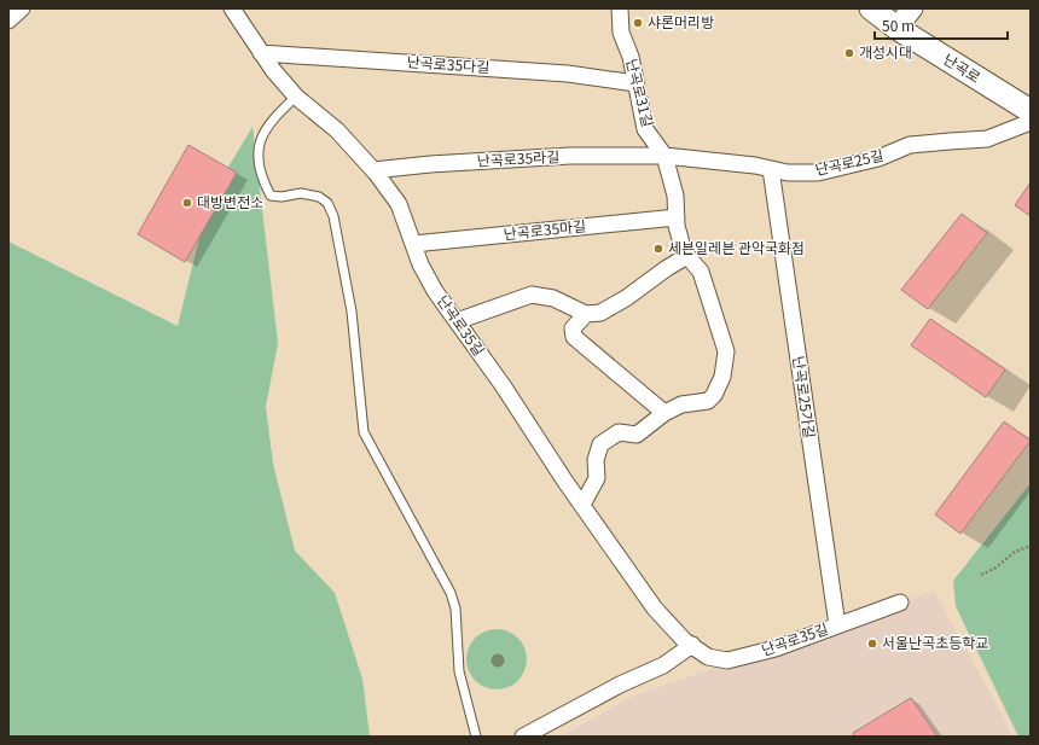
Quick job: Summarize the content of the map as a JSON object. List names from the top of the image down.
{
  "streets": {
    "main road": ["난곡로"],
    "street": [
      "난곡로35다길",
      "난곡로31길",
      "난곡로35라길",
      "난곡로25길",
      "난곡로35마길",
      "난곡로35길",
      "난곡로25가길"
    ]
  },
  "crossings": [
    ["난곡로35다길", "난곡로31길"],
    ["난곡로35다길", "난곡로35길"],
    ["난곡로31길", "난곡로35라길"],
    ["난곡로31길", "난곡로25길"],
    ["난곡로31길", "난곡로35마길"],
    ["난곡로31길", "난곡로35길"],
    ["난곡로35라길", "난곡로25길"],
    ["난곡로35라길", "난곡로35길"],
    ["난곡로25길", "난곡로25가길"],
    ["난곡로35마길", "난곡로35길"],
    ["난곡로35길", "난곡로25가길"]
  ],
  "places": [
    "샤론머리방",
    "개성시대",
    "대방변전소",
    "세븐일레븐 관악국화점",
    "서울난곡초등학교"
  ],
  "scale_bar": "50 m"
}
